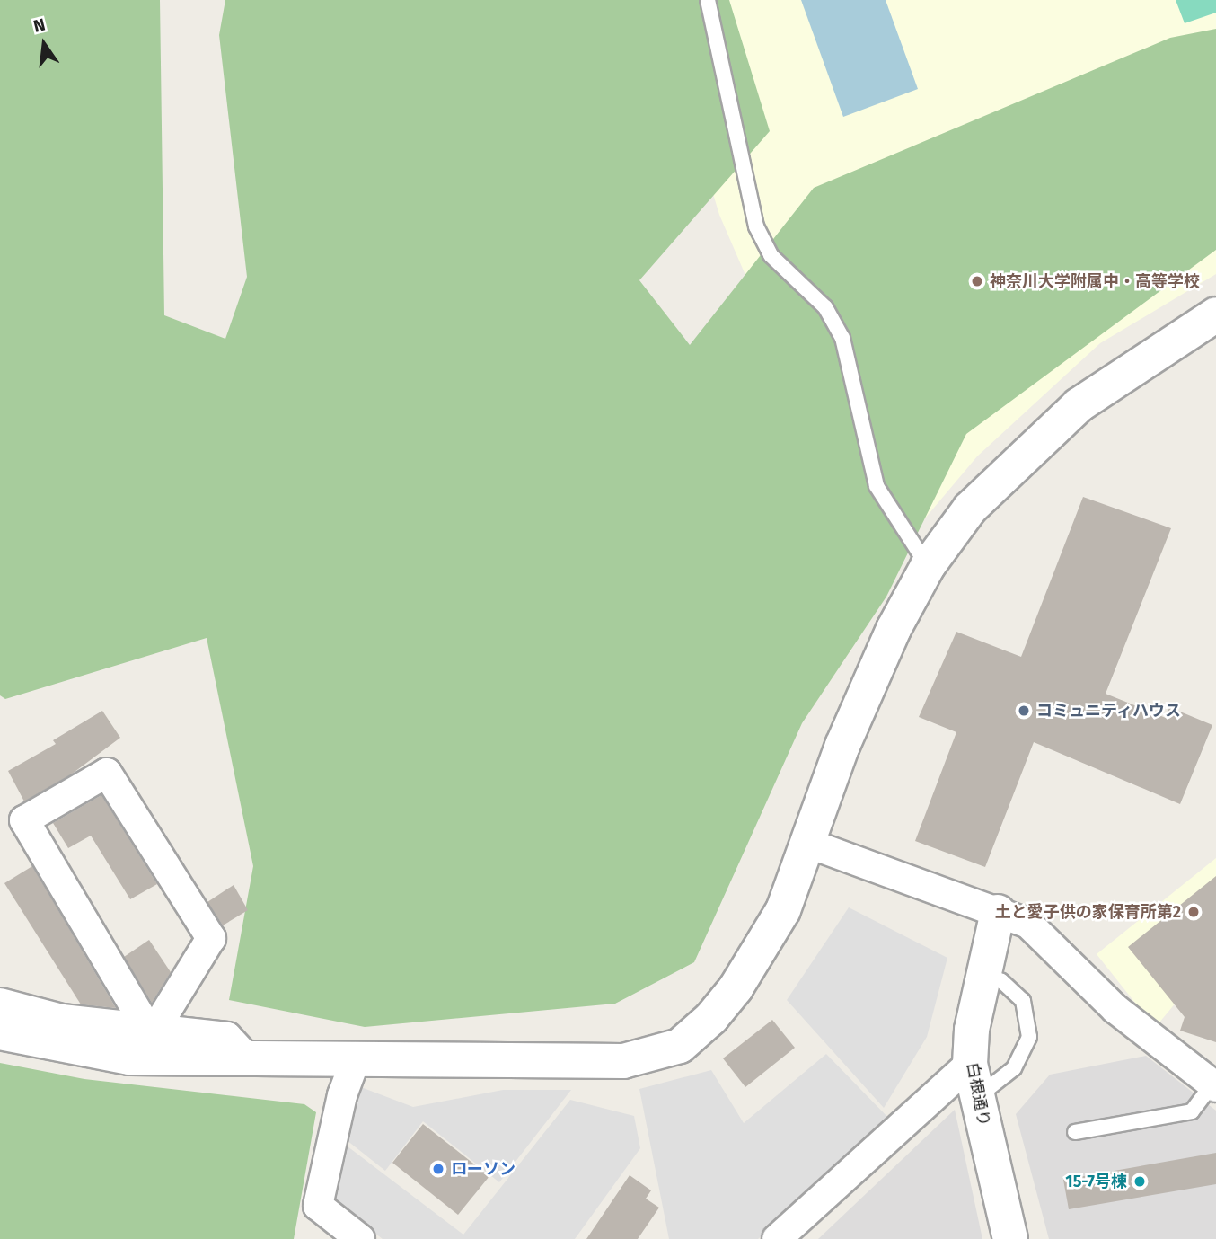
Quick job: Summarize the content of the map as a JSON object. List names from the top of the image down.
{
  "streets": {
    "street": ["白根通り"]
  },
  "places": [
    "神奈川大学附属中・高等学校",
    "コミュニティハウス",
    "土と愛子供の家保育所第2",
    "ローソン",
    "15-7号棟"
  ],
  "north": "top"
}
